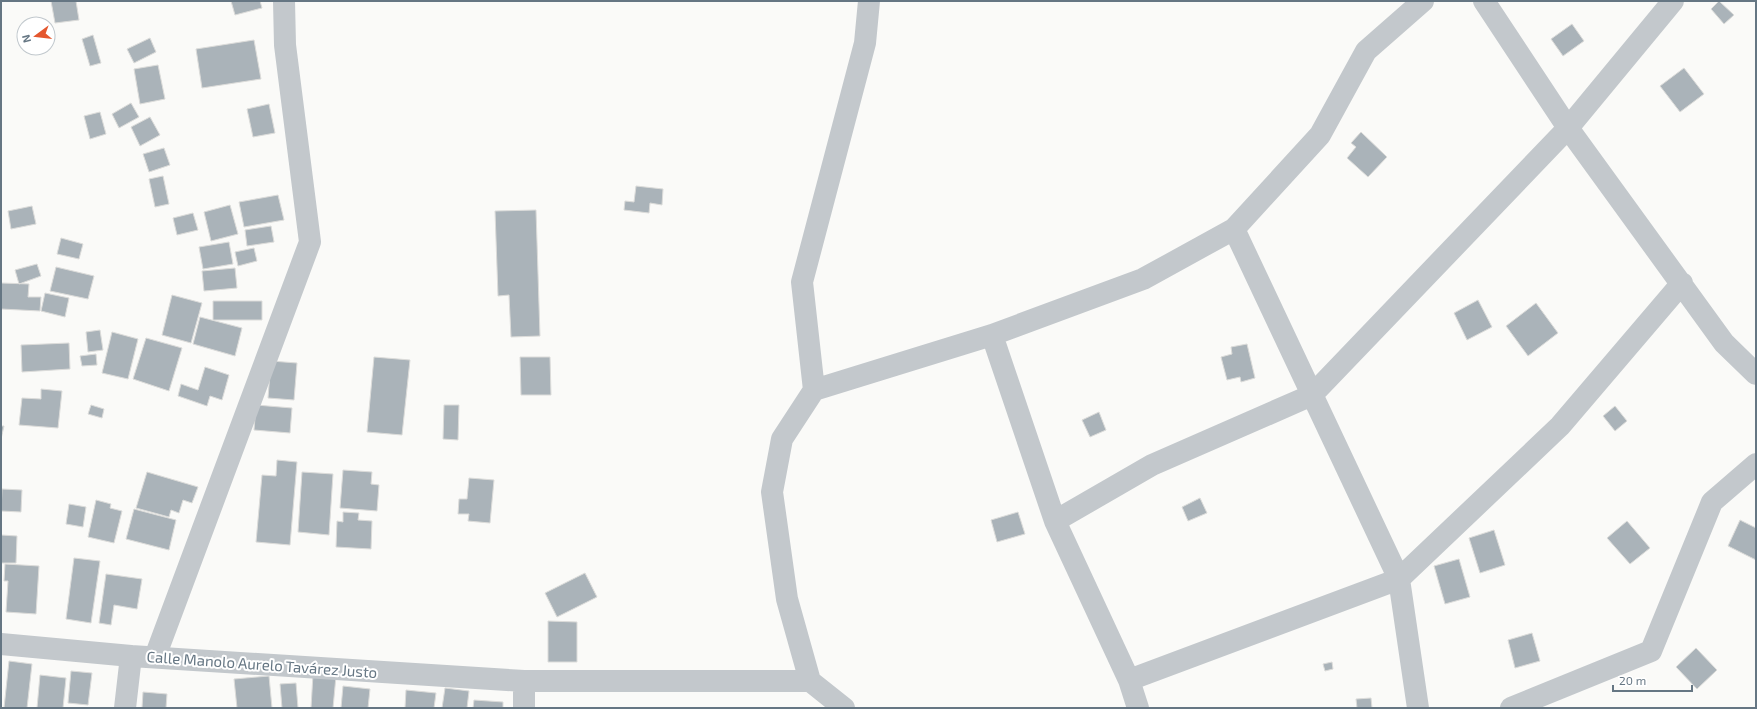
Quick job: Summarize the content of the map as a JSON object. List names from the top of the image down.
{
  "streets": {
    "street": ["Calle Manolo Aurelo Tavárez Justo"]
  },
  "scale_bar": "20 m",
  "north": "left"
}
